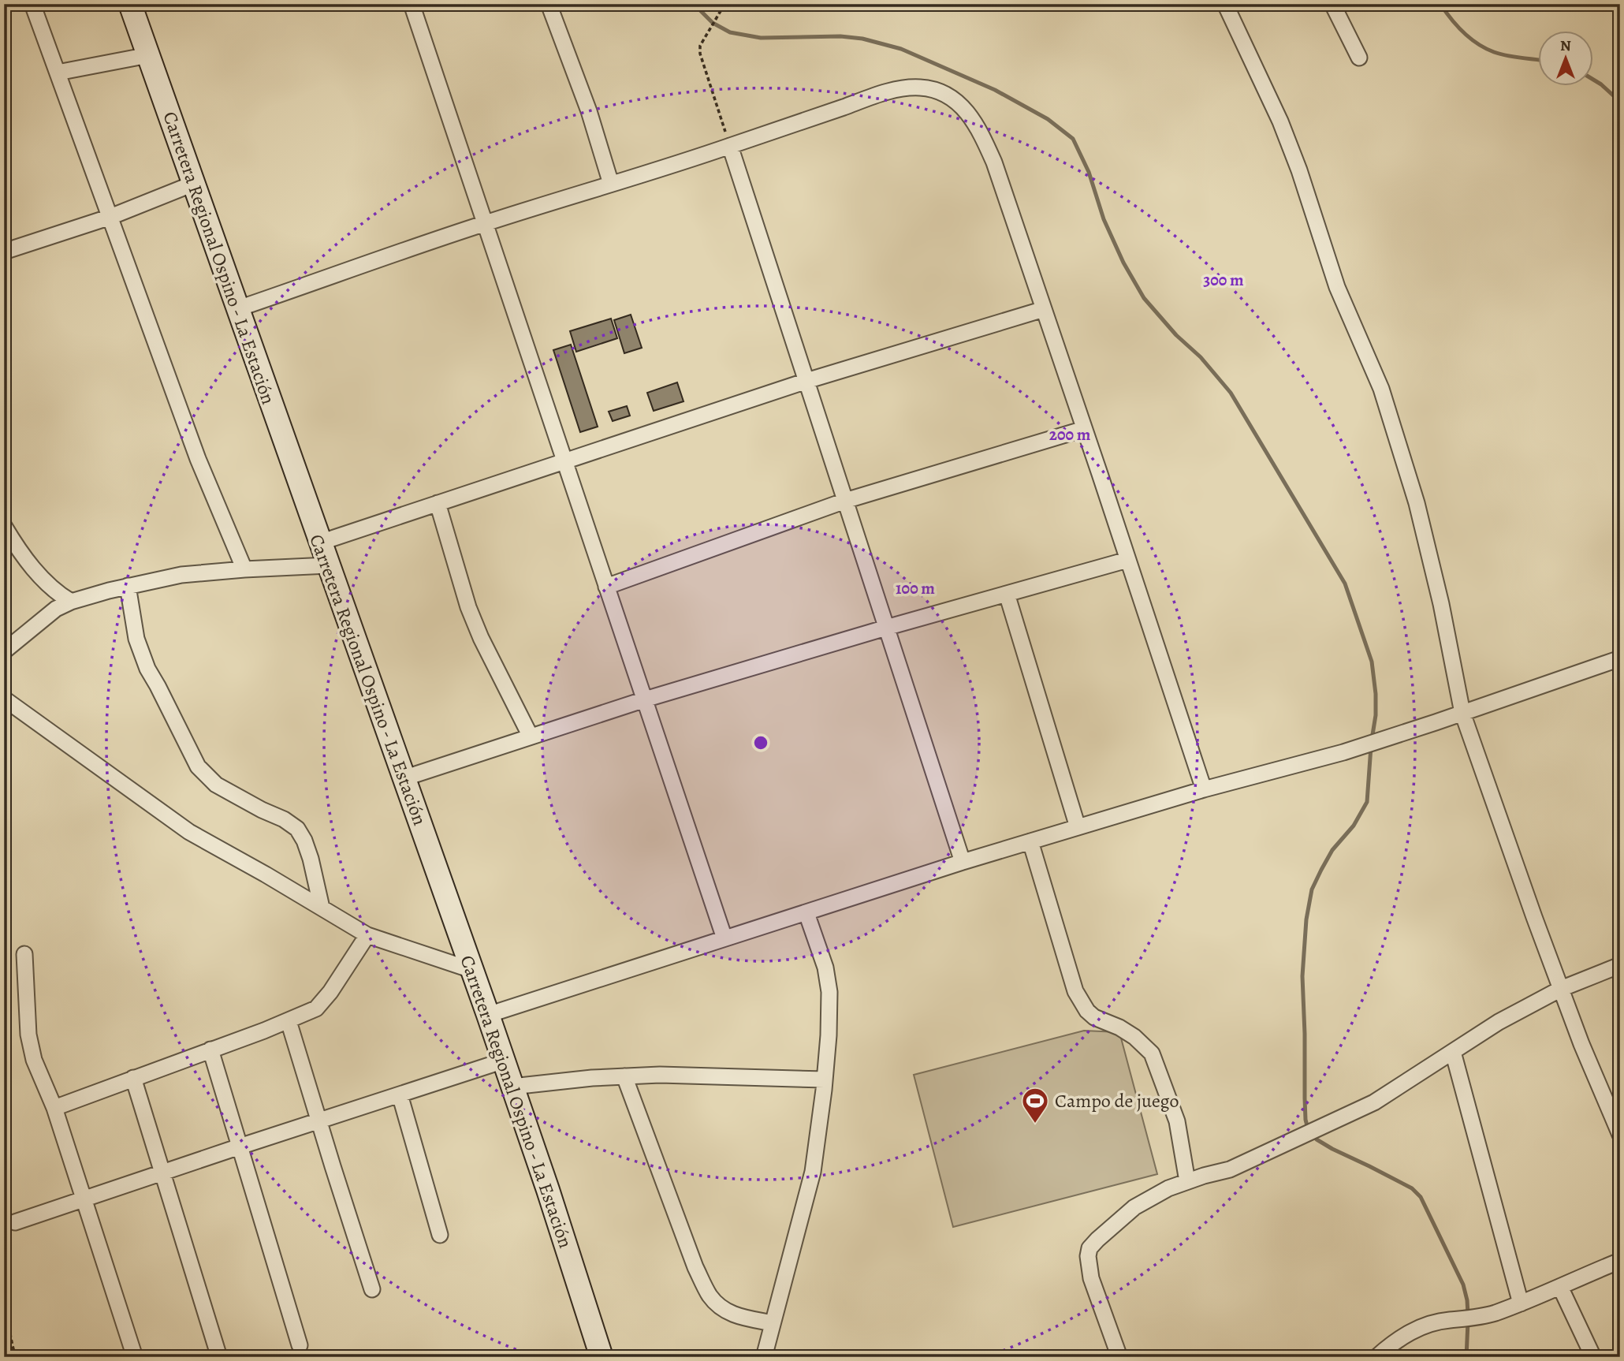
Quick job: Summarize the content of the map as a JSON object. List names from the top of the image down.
{
  "streets": {
    "main road": ["Carretera Regional Ospino - La Estación"]
  },
  "places": {
    "sports": ["Campo de juego"]
  },
  "north": "top",
  "rings": ["300 m", "200 m", "100 m"]
}
